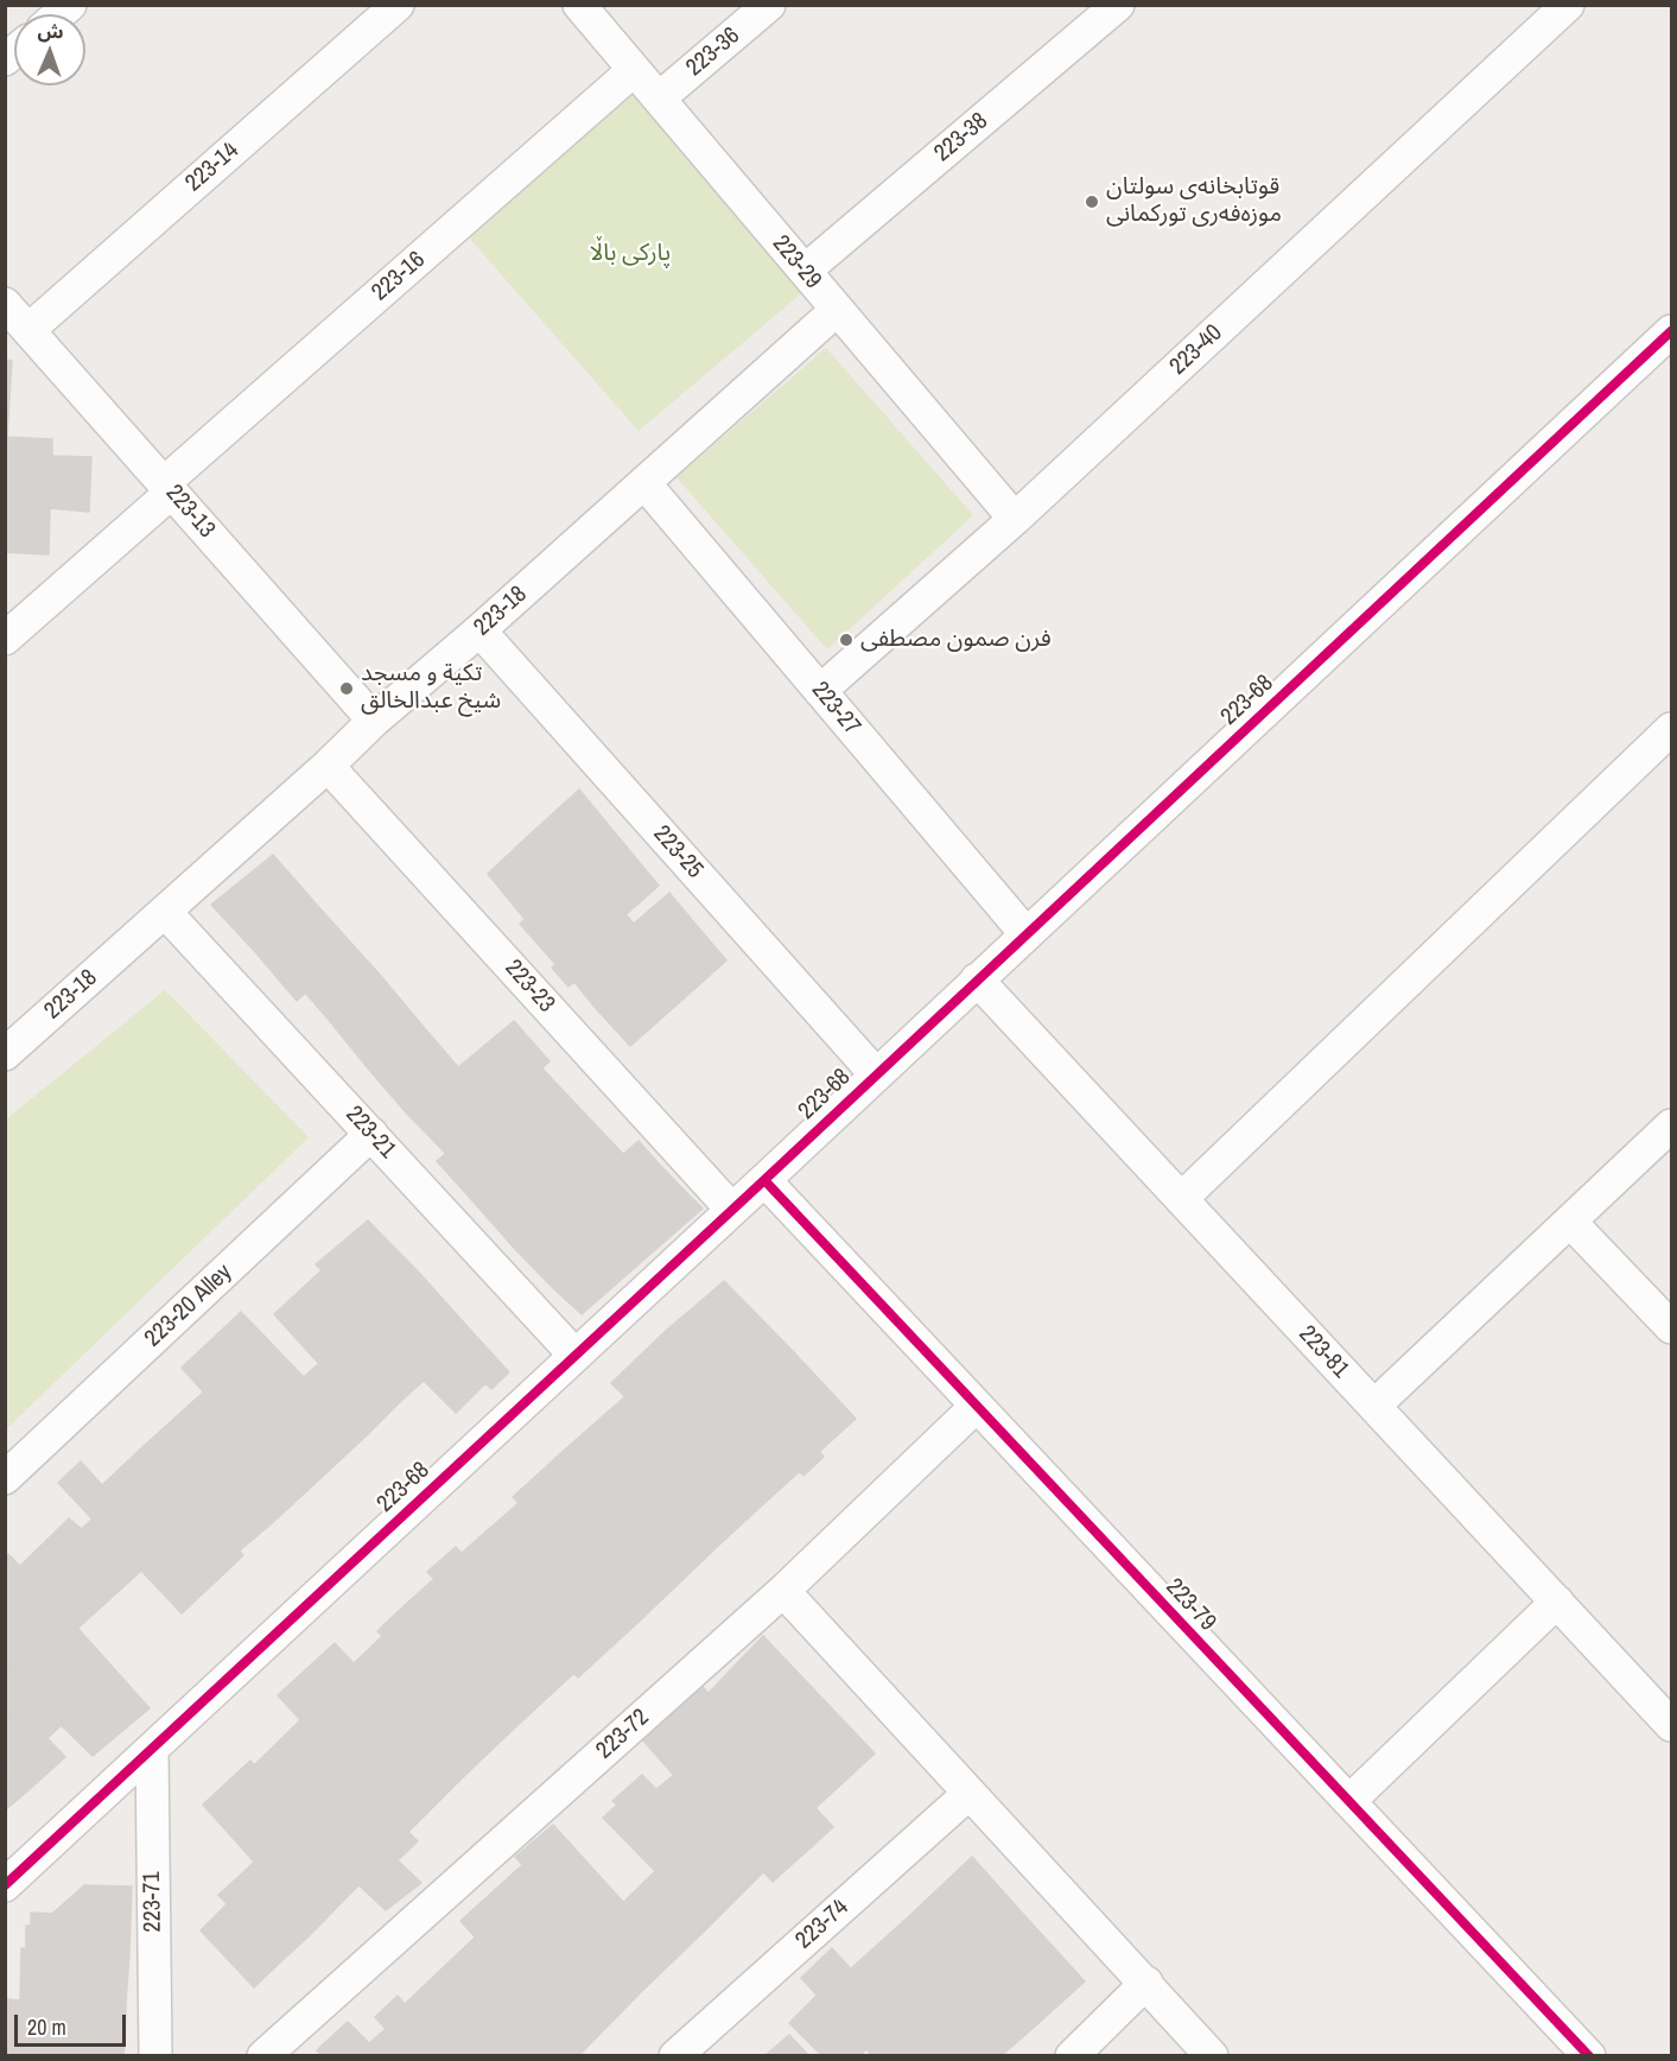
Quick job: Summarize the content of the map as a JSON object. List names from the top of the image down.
{
  "streets": {
    "street": [
      "223-36",
      "223-38",
      "223-14",
      "223-29",
      "223-16",
      "223-40",
      "223-13",
      "223-18",
      "223-68",
      "223-27",
      "223-25",
      "223-23",
      "223-21",
      "223-20 Alley",
      "223-81",
      "223-79",
      "223-72",
      "223-71",
      "223-74"
    ]
  },
  "crossings": [
    ["223-36", "223-29"],
    ["223-38", "223-29"],
    ["223-14", "223-13"],
    ["223-29", "223-16"],
    ["223-29", "223-40"],
    ["223-29", "223-18"],
    ["223-16", "223-13"],
    ["223-40", "223-27"],
    ["223-13", "223-18"],
    ["223-18", "223-27"],
    ["223-18", "223-25"],
    ["223-18", "223-23"],
    ["223-18", "223-21"],
    ["223-68", "223-27"],
    ["223-68", "223-25"],
    ["223-68", "223-23"],
    ["223-68", "223-21"],
    ["223-68", "223-81"],
    ["223-68", "223-79"],
    ["223-68", "223-71"],
    ["223-21", "223-20 Alley"],
    ["223-79", "223-72"]
  ],
  "parks": ["پارکی باڵا"],
  "places": ["قوتابخانەی سولتان موزەفەری تورکمانی", "فرن صمون مصطفى", "تكية و مسجد شيخ عبدالخالق"],
  "scale_bar": "20 m",
  "north": "top"
}
